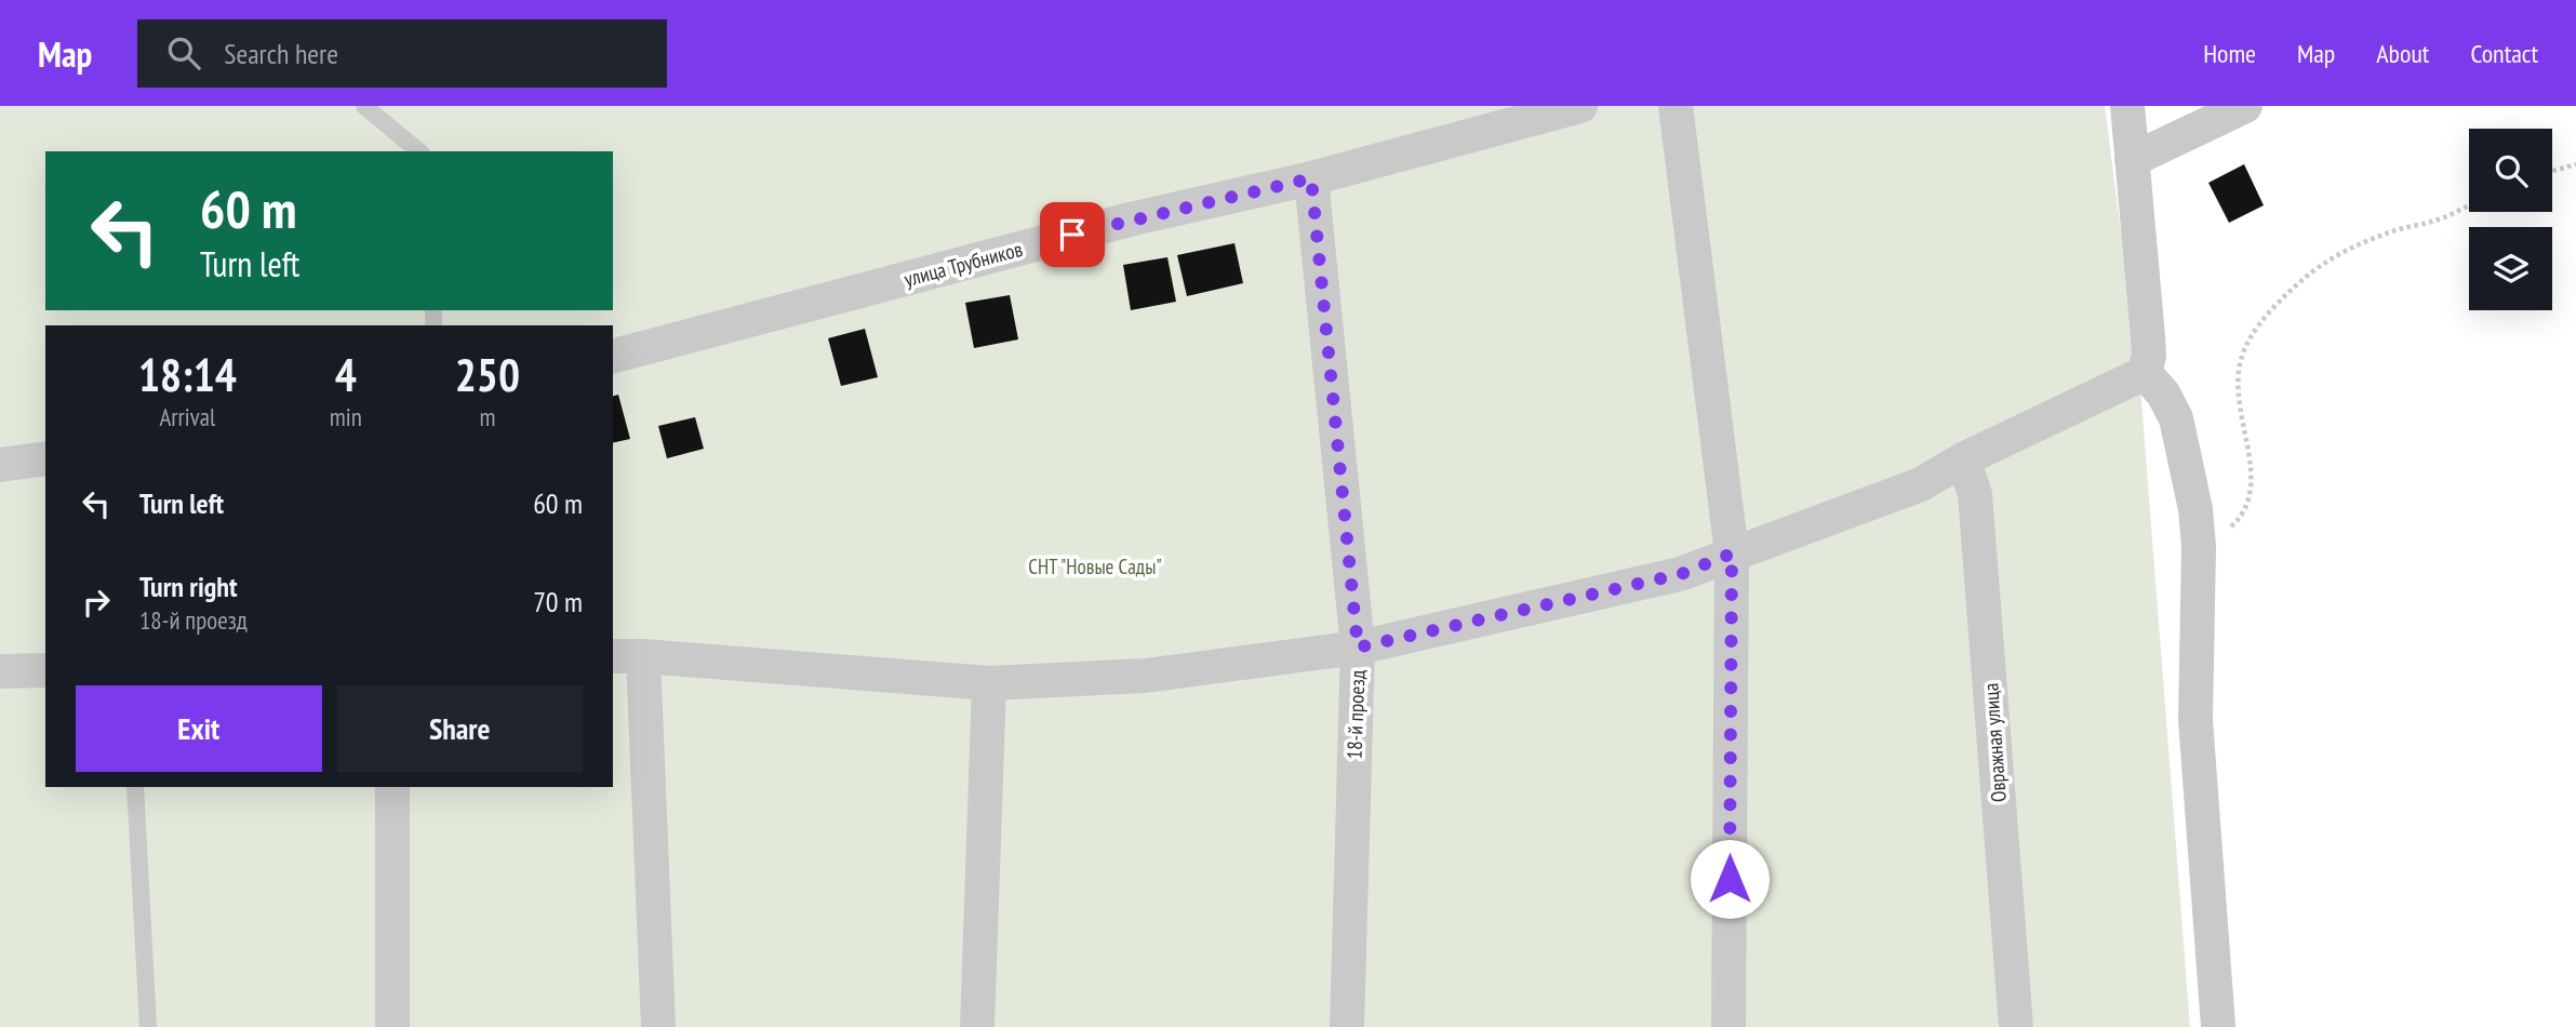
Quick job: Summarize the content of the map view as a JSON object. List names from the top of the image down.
{
  "streets": {
    "street": ["улица Трубников", "18-й проезд", "Овражная улица"]
  },
  "crossings": [
    ["улица Трубников", "18-й проезд"]
  ],
  "parks": ["СНТ \"Новые Сады\""],
  "page": {
    "header": "Map",
    "search": "Search here",
    "nav": [
      "Home",
      "Map",
      "About",
      "Contact"
    ],
    "turn": ["60 m", "Turn left"],
    "eta": [
      "18:14",
      "Arrival",
      "4",
      "min",
      "250",
      "m"
    ],
    "list": [
      {
        "name": "Turn left",
        "value": "60 m"
      },
      {
        "name": "Turn right",
        "note": "18-й проезд",
        "value": "70 m"
      }
    ],
    "buttons": ["Exit", "Share"]
  }
}
